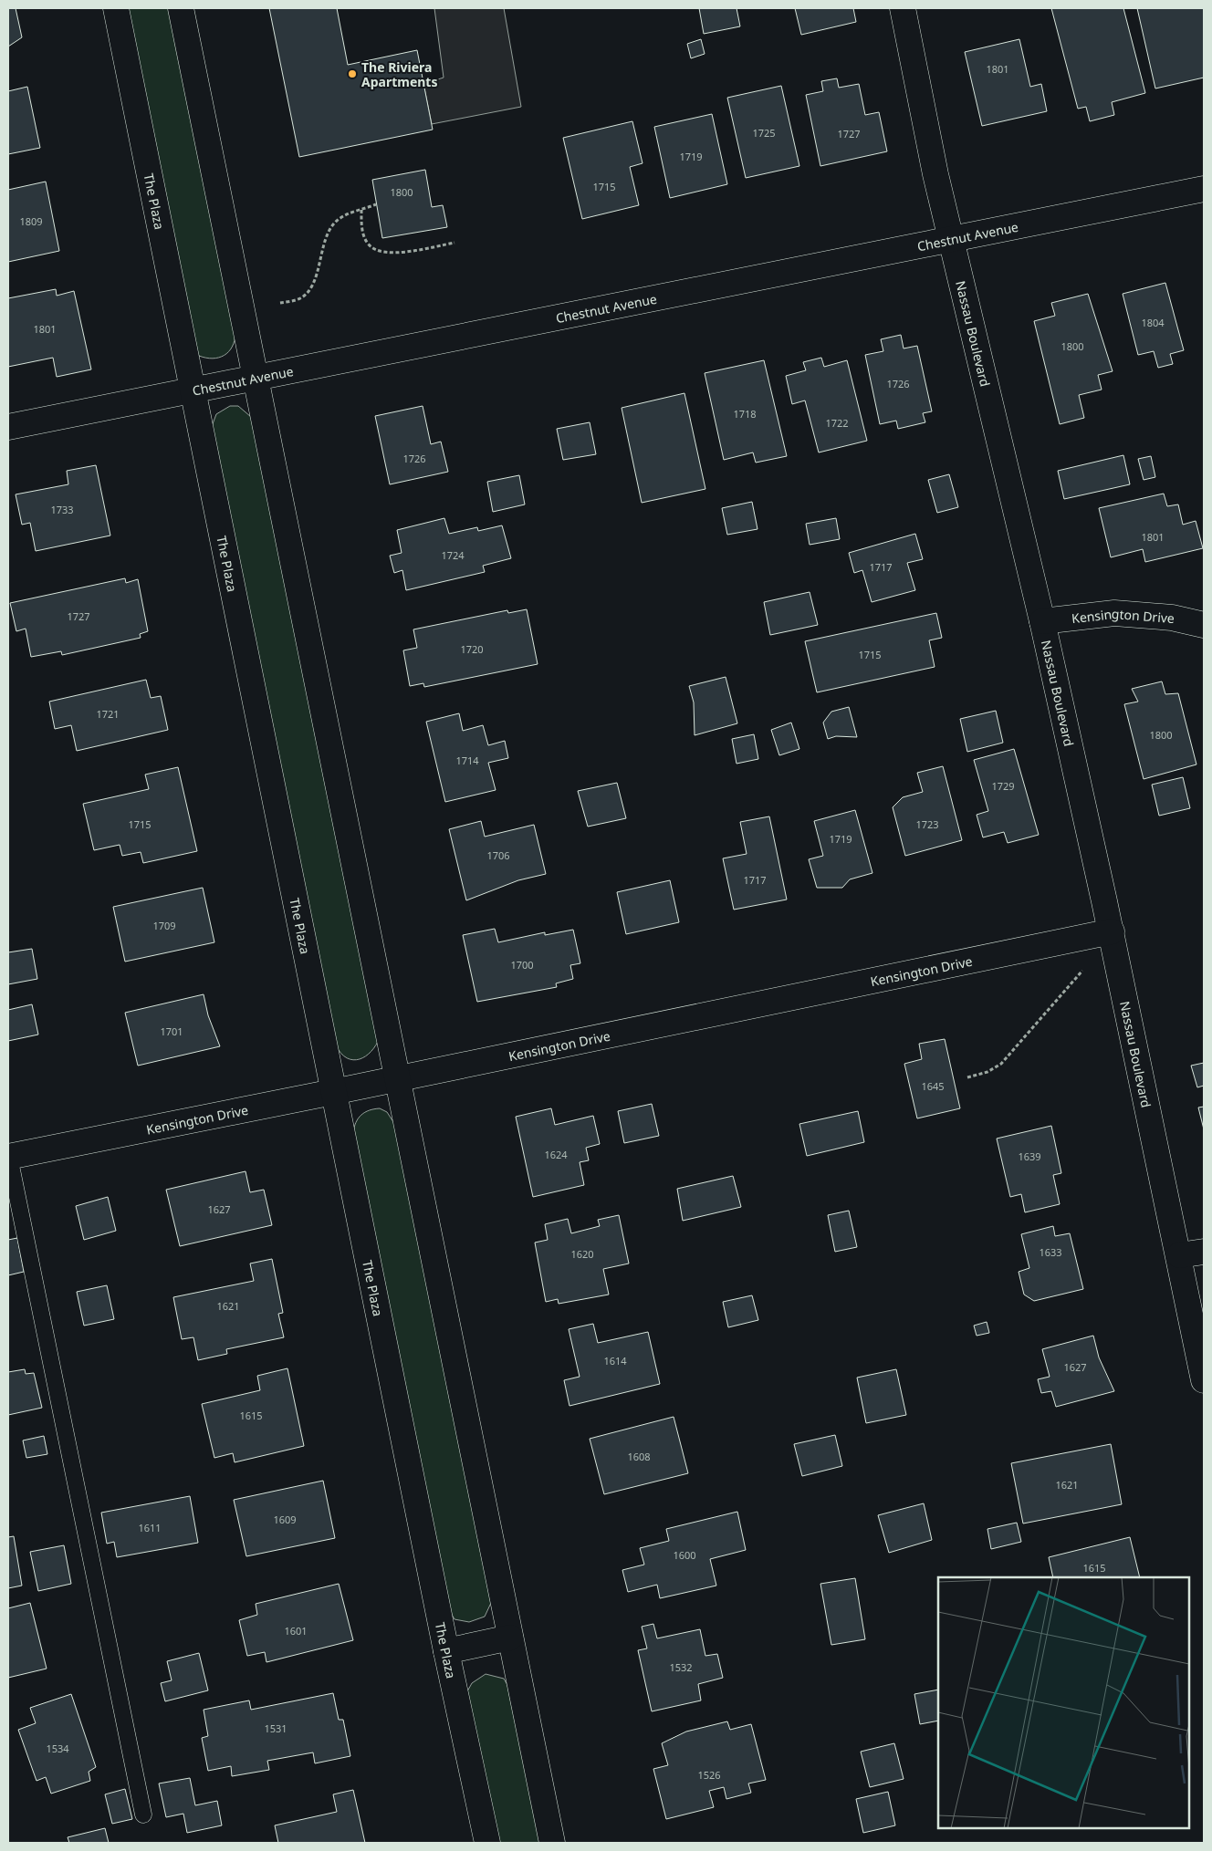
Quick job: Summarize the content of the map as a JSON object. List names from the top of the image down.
{
  "streets": {
    "street": [
      "The Plaza",
      "Chestnut Avenue",
      "Nassau Boulevard",
      "Kensington Drive"
    ]
  },
  "crossings": [
    ["The Plaza", "Chestnut Avenue"],
    ["The Plaza", "Kensington Drive"],
    ["Chestnut Avenue", "Nassau Boulevard"],
    ["Nassau Boulevard", "Kensington Drive"]
  ],
  "places": ["The Riviera Apartments"],
  "house_numbers": [
    "1801",
    "1725",
    "1727",
    "1719",
    "1715",
    "1800",
    "1809",
    "1804",
    "1801",
    "1800",
    "1726",
    "1718",
    "1722",
    "1726",
    "1733",
    "1801",
    "1724",
    "1717",
    "1727",
    "1720",
    "1715",
    "1721",
    "1800",
    "1714",
    "1729",
    "1715",
    "1723",
    "1719",
    "1706",
    "1717",
    "1709",
    "1700",
    "1701",
    "1645",
    "1624",
    "1639",
    "1627",
    "1633",
    "1620",
    "1621",
    "1614",
    "1627",
    "1615",
    "1608",
    "1621",
    "1609",
    "1611",
    "1600",
    "1615",
    "1601",
    "1532",
    "1531",
    "1534",
    "1526"
  ]
}
